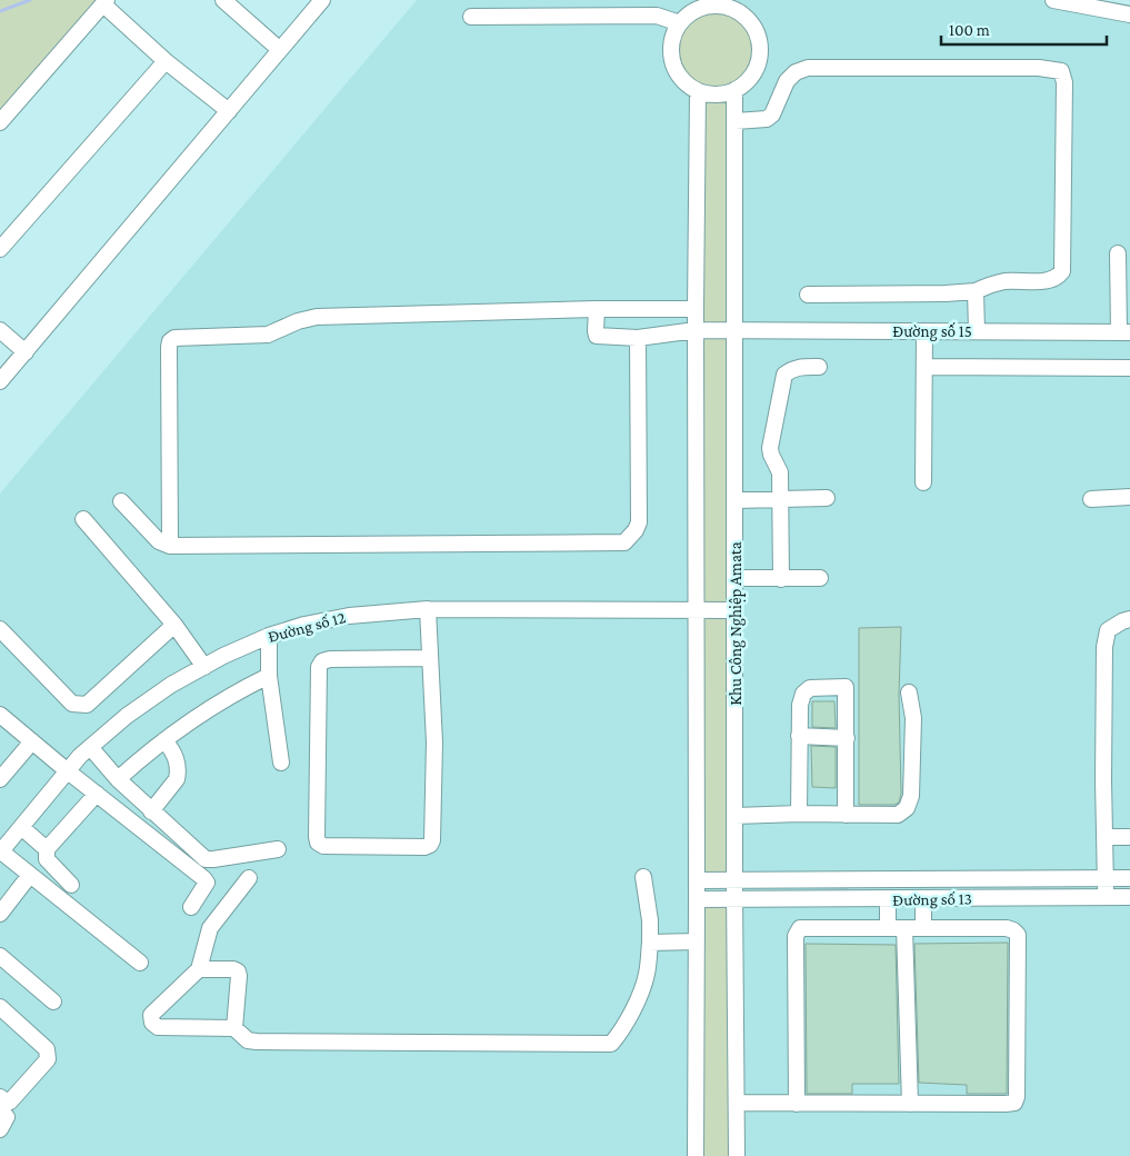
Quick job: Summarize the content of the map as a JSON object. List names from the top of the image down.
{
  "streets": {
    "street": [
      "Đường số 15",
      "Khu Công Nghiệp Amata",
      "Đường số 12",
      "Đường số 13"
    ]
  },
  "crossings": [
    ["Đường số 15", "Khu Công Nghiệp Amata"],
    ["Khu Công Nghiệp Amata", "Đường số 12"],
    ["Khu Công Nghiệp Amata", "Đường số 13"]
  ],
  "scale_bar": "100 m"
}
